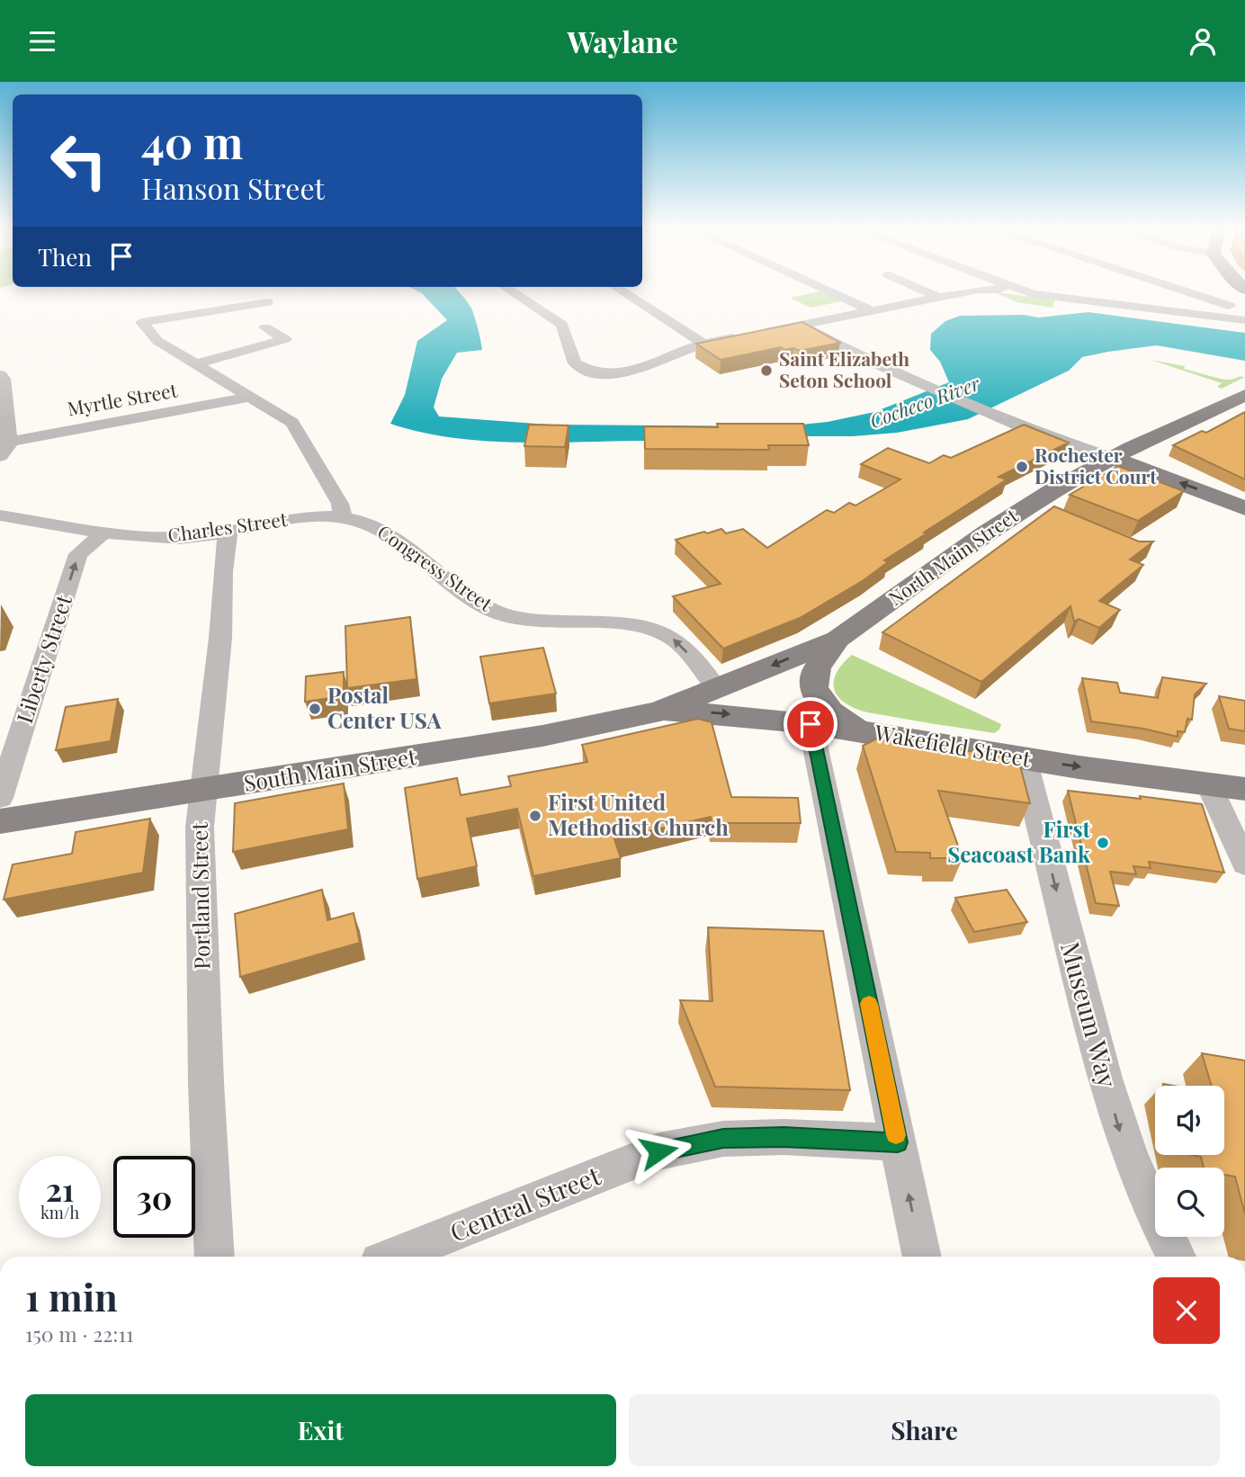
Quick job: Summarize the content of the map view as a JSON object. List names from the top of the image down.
{
  "streets": {
    "main road": ["North Main Street", "Wakefield Street", "South Main Street"],
    "street": [
      "Myrtle Street",
      "Charles Street",
      "Congress Street",
      "Liberty Street",
      "Portland Street",
      "Museum Way",
      "Central Street"
    ]
  },
  "crossings": [
    ["Charles Street", "Congress Street"],
    ["Charles Street", "Liberty Street"],
    ["Charles Street", "Portland Street"],
    ["North Main Street", "Congress Street"],
    ["North Main Street", "Wakefield Street"],
    ["North Main Street", "South Main Street"],
    ["Wakefield Street", "South Main Street"],
    ["Wakefield Street", "Museum Way"],
    ["South Main Street", "Portland Street"]
  ],
  "one_way": ["Congress Street", "Liberty Street", "Wakefield Street"],
  "water": ["Cocheco River"],
  "places": [
    "Saint Elizabeth Seton School",
    "Rochester District Court",
    "Postal Center USA",
    "First United Methodist Church",
    "First Seacoast Bank"
  ],
  "page": {
    "header": "Waylane",
    "turn": ["40 m", "Hanson Street"],
    "then": "Then",
    "speed": "21 km/h",
    "limit": "30",
    "heading": ["1 min", "150 m · 22:11"],
    "buttons": ["Exit", "Share"]
  }
}
